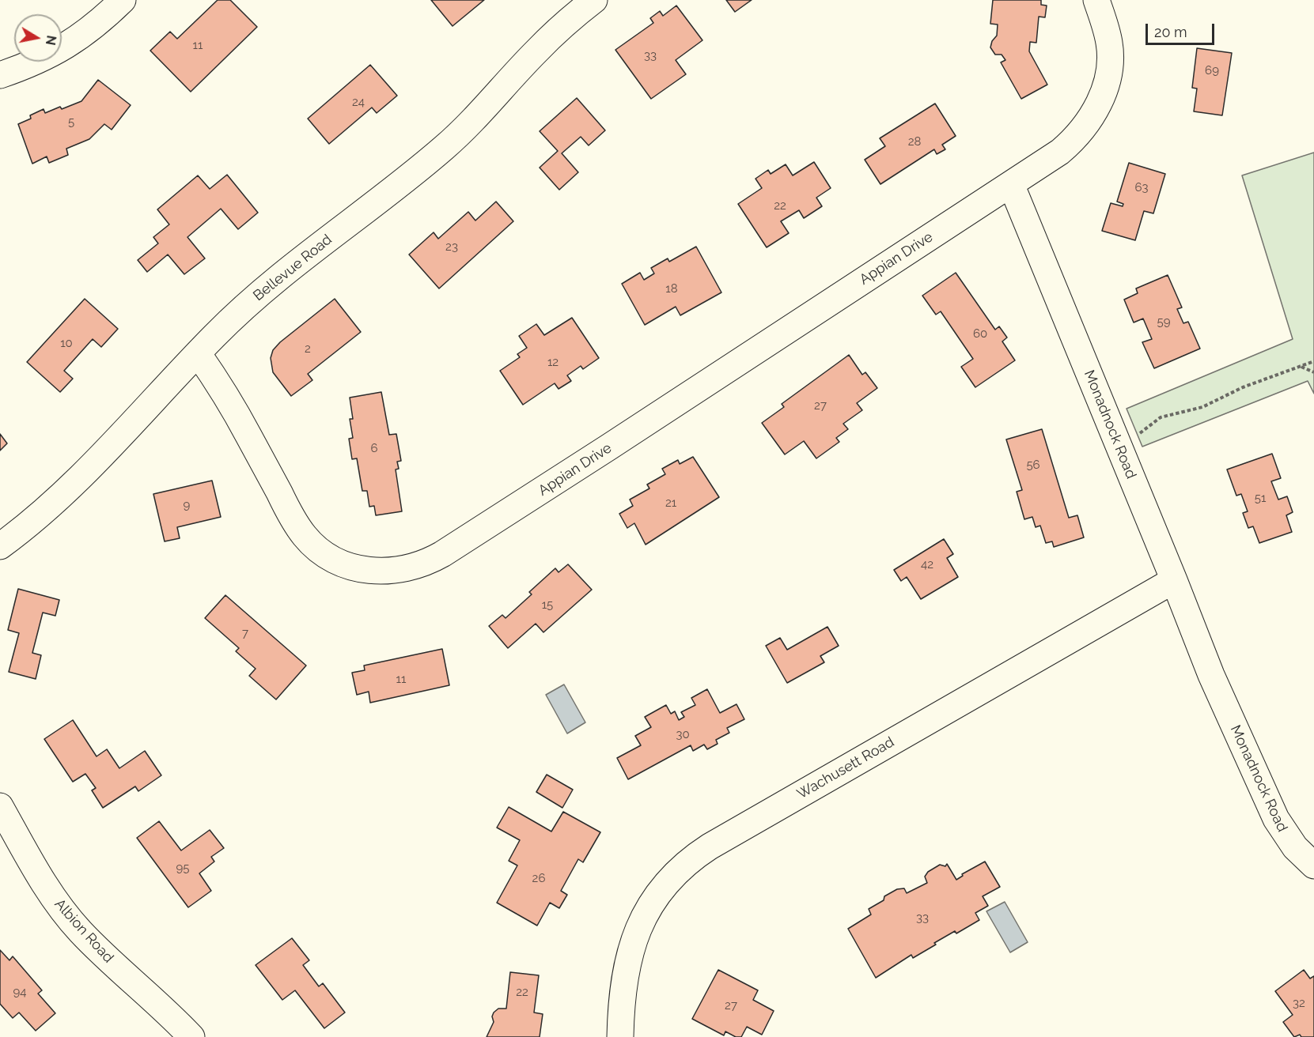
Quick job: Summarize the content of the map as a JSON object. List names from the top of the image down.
{
  "streets": {
    "street": [
      "Appian Drive",
      "Bellevue Road",
      "Monadnock Road",
      "Wachusett Road",
      "Albion Road"
    ]
  },
  "crossings": [
    ["Appian Drive", "Bellevue Road"],
    ["Appian Drive", "Monadnock Road"],
    ["Monadnock Road", "Wachusett Road"]
  ],
  "house_numbers": [
    "11",
    "33",
    "69",
    "24",
    "5",
    "28",
    "63",
    "22",
    "23",
    "18",
    "59",
    "60",
    "10",
    "2",
    "12",
    "27",
    "6",
    "56",
    "51",
    "21",
    "9",
    "42",
    "15",
    "7",
    "11",
    "30",
    "95",
    "26",
    "33",
    "94",
    "22",
    "32",
    "27"
  ],
  "scale_bar": "20 m",
  "north": "right"
}
